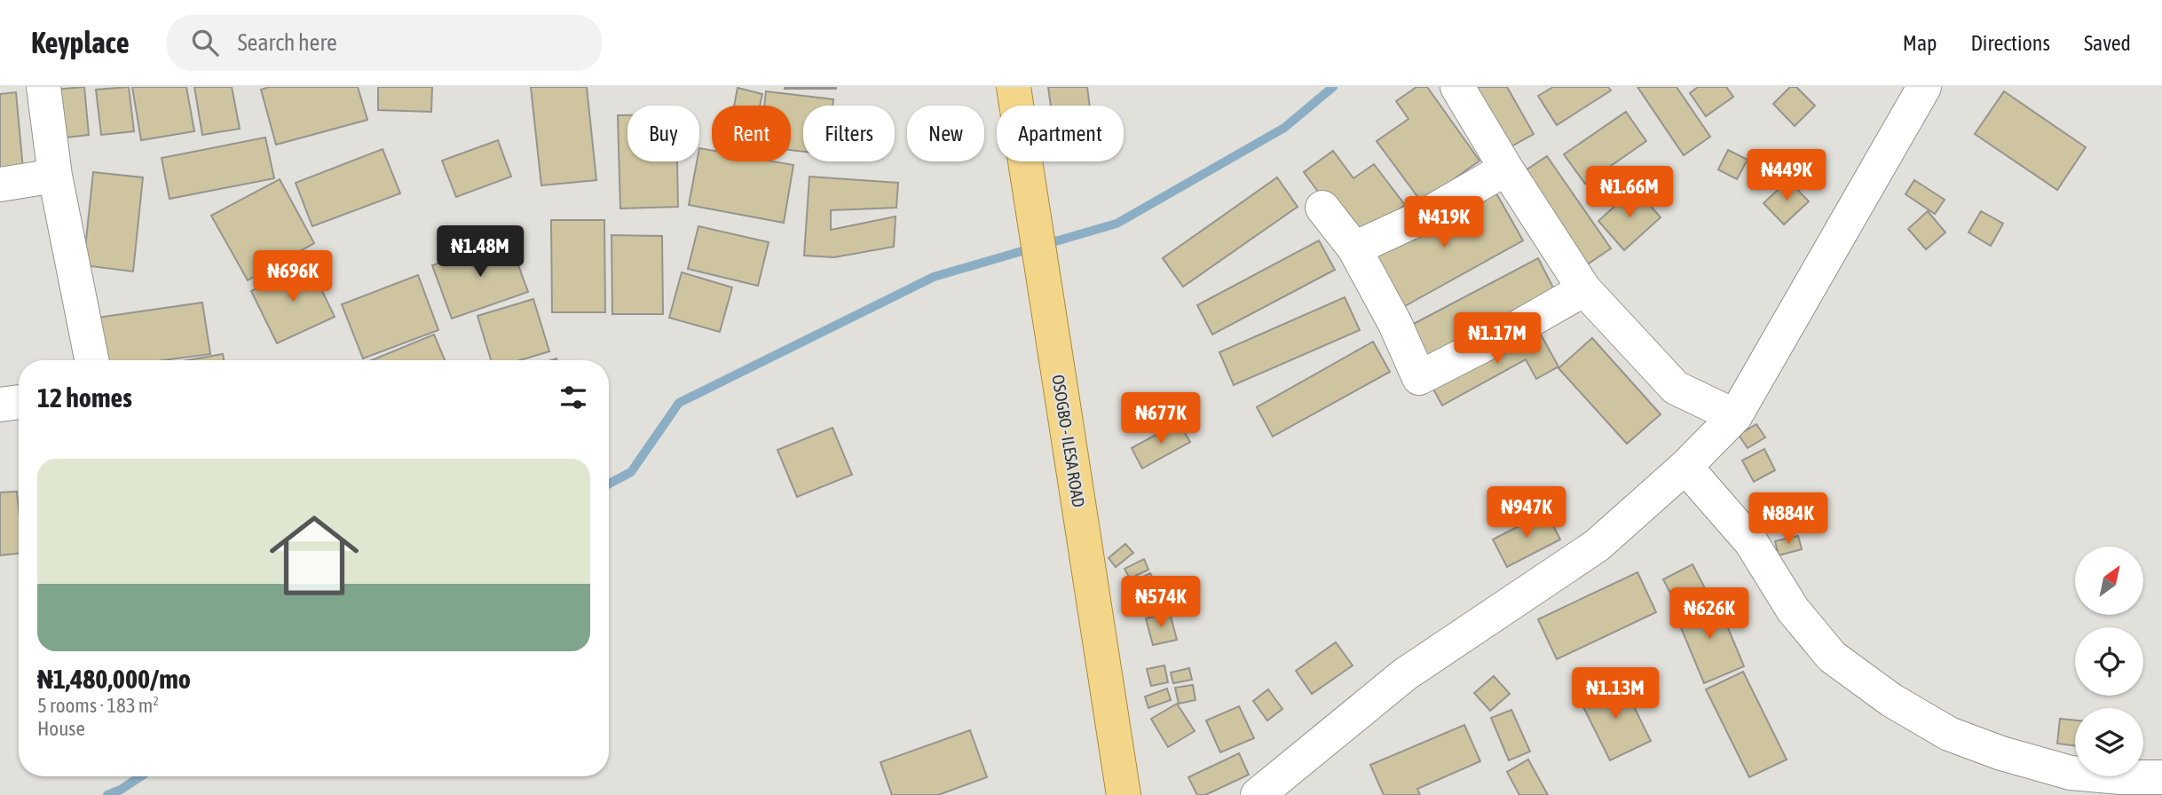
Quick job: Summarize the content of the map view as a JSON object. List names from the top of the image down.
{
  "streets": {
    "main road": ["OSOGBO - ILESA ROAD"]
  },
  "north": "top right",
  "page": {
    "header": "Keyplace",
    "search": "Search here",
    "nav": ["Map", "Directions", "Saved"],
    "chip": [
      "Buy",
      "Rent",
      "Filters",
      "New",
      "Apartment"
    ],
    "price": [
      "₦449K",
      "₦1.66M",
      "₦419K",
      "₦1.48M",
      "₦696K",
      "₦1.17M",
      "₦677K",
      "₦947K",
      "₦884K",
      "₦574K",
      "₦626K",
      "₦1.13M"
    ],
    "heading": "12 homes",
    "list": [
      {
        "name": "₦1,480,000/mo",
        "note": "5 rooms · 183 m² · House"
      }
    ]
  }
}
